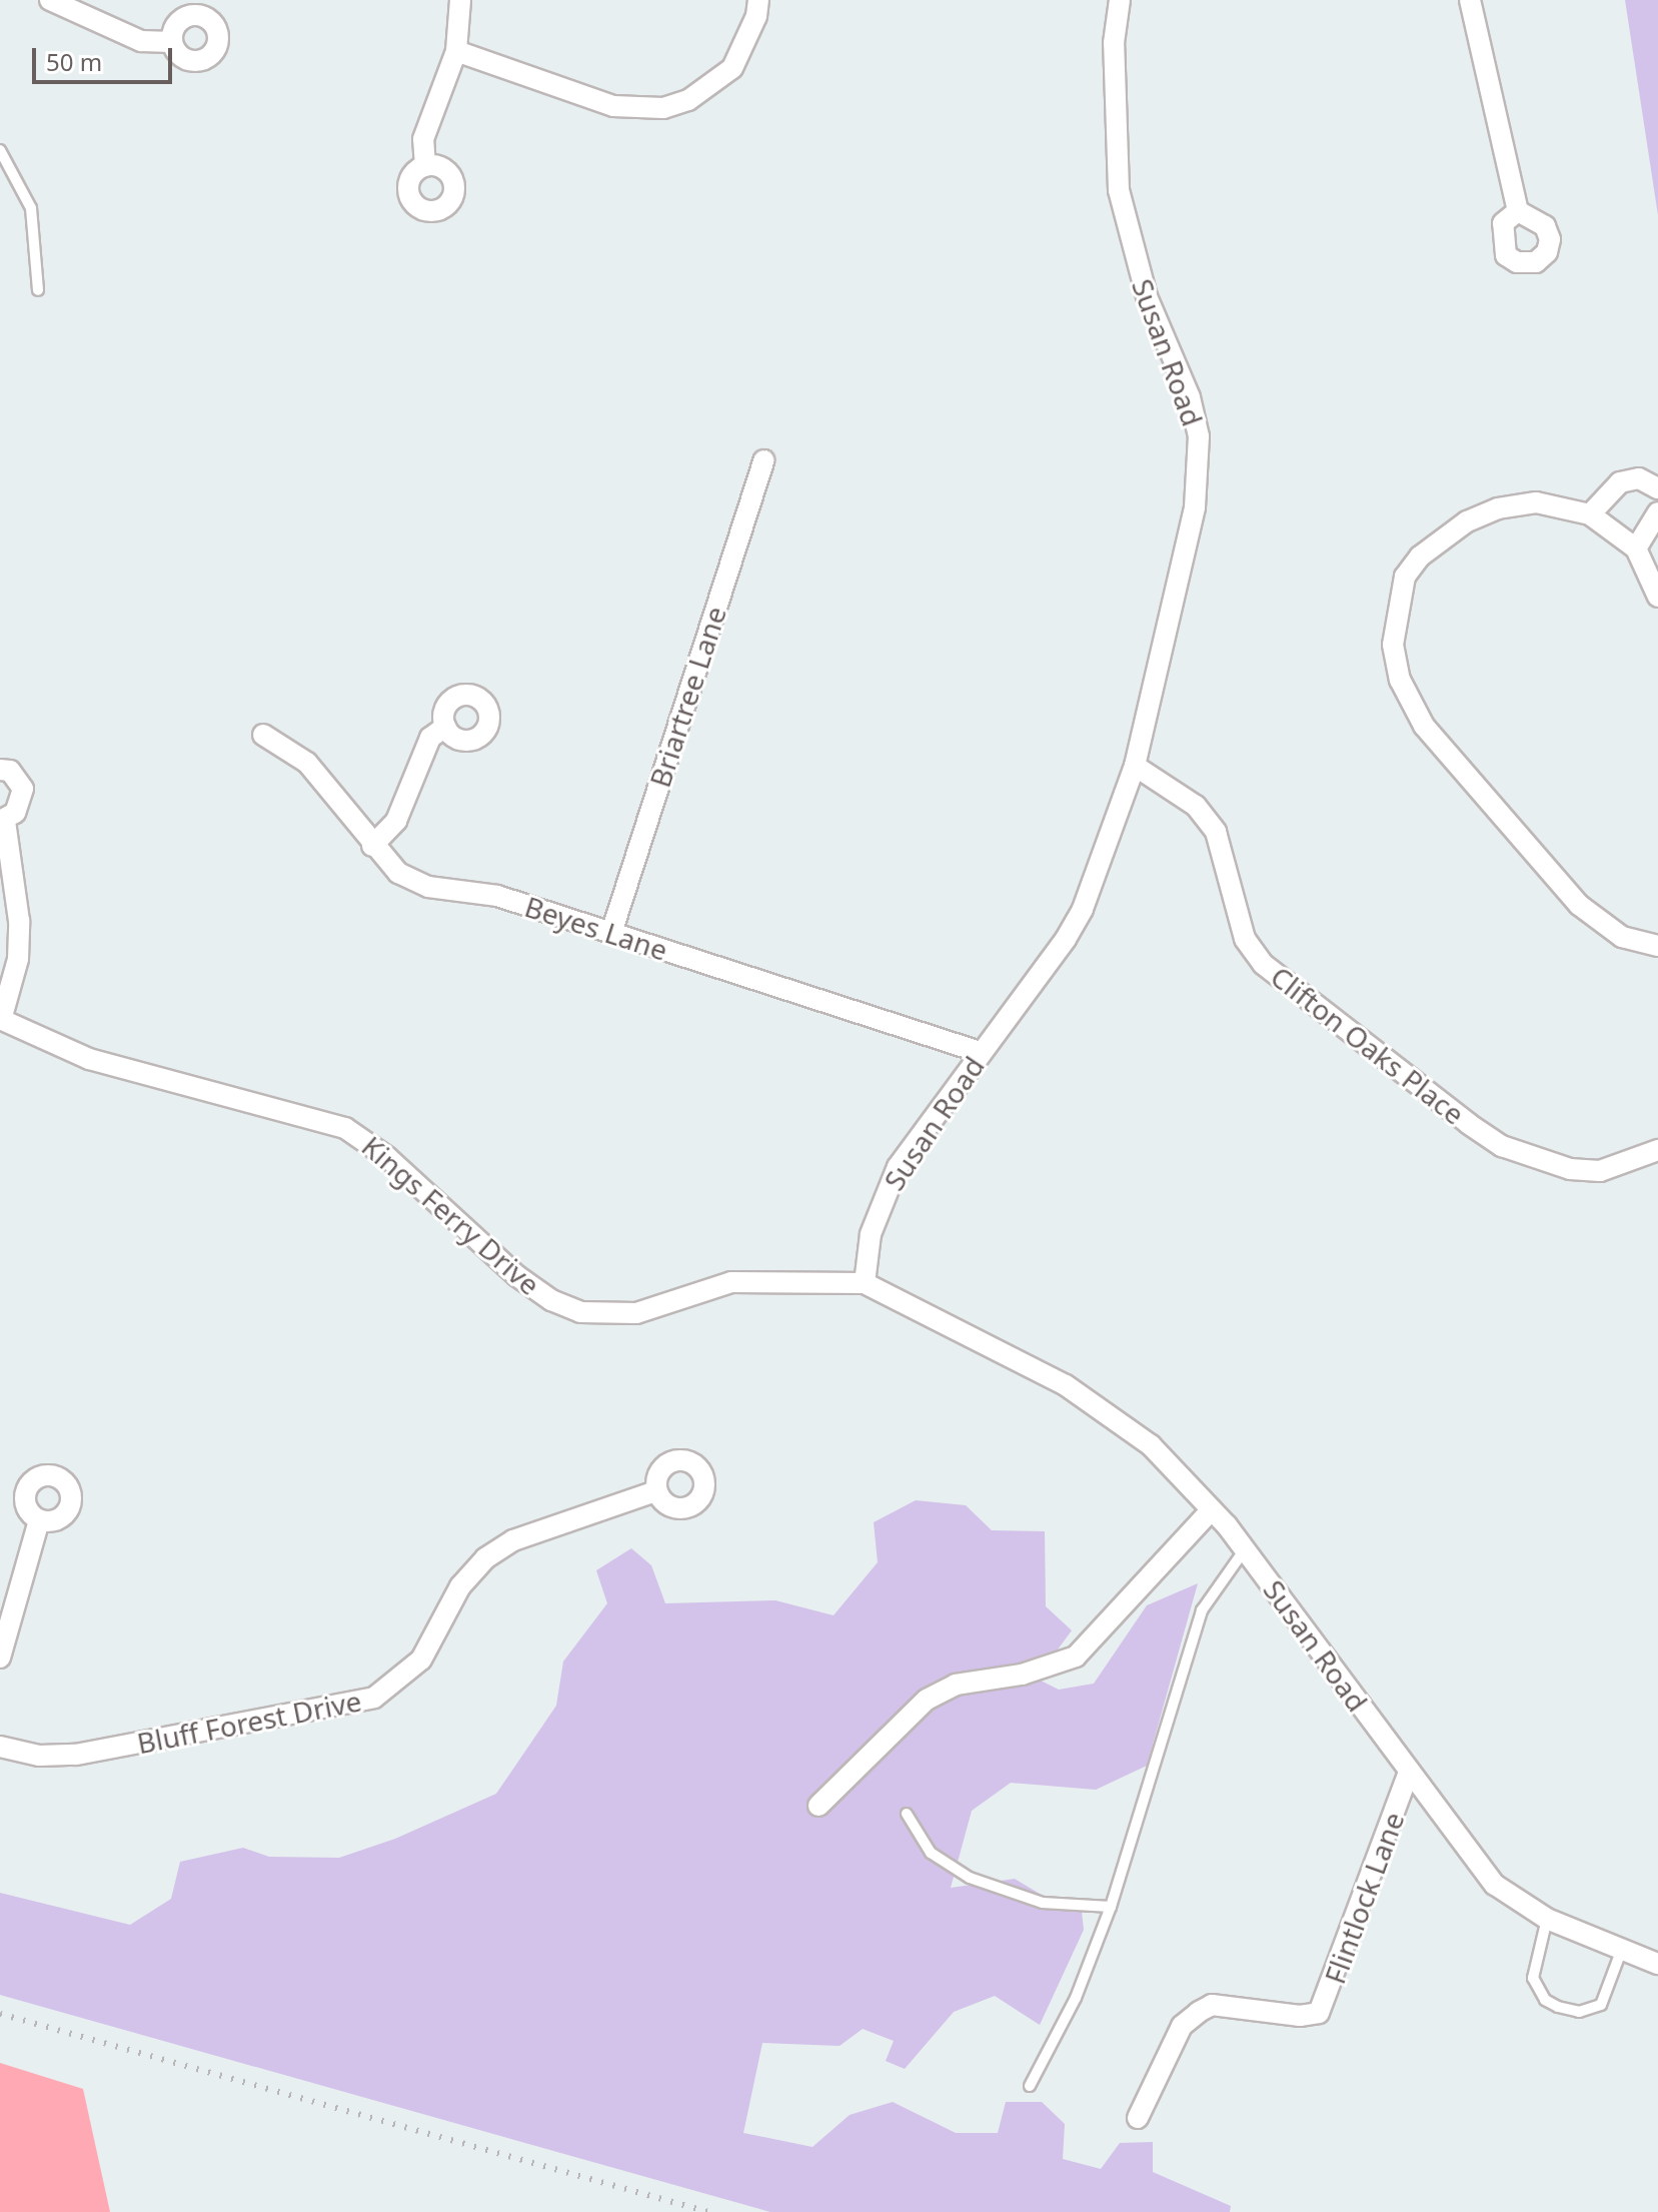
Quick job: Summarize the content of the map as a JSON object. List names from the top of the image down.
{
  "streets": {
    "street": [
      "Susan Road",
      "Briartree Lane",
      "Beyes Lane",
      "Clifton Oaks Place",
      "Kings Ferry Drive",
      "Bluff Forest Drive",
      "Flintlock Lane"
    ]
  },
  "crossings": [
    ["Susan Road", "Beyes Lane"],
    ["Susan Road", "Clifton Oaks Place"],
    ["Susan Road", "Kings Ferry Drive"],
    ["Susan Road", "Flintlock Lane"],
    ["Briartree Lane", "Beyes Lane"]
  ],
  "scale_bar": "50 m"
}
